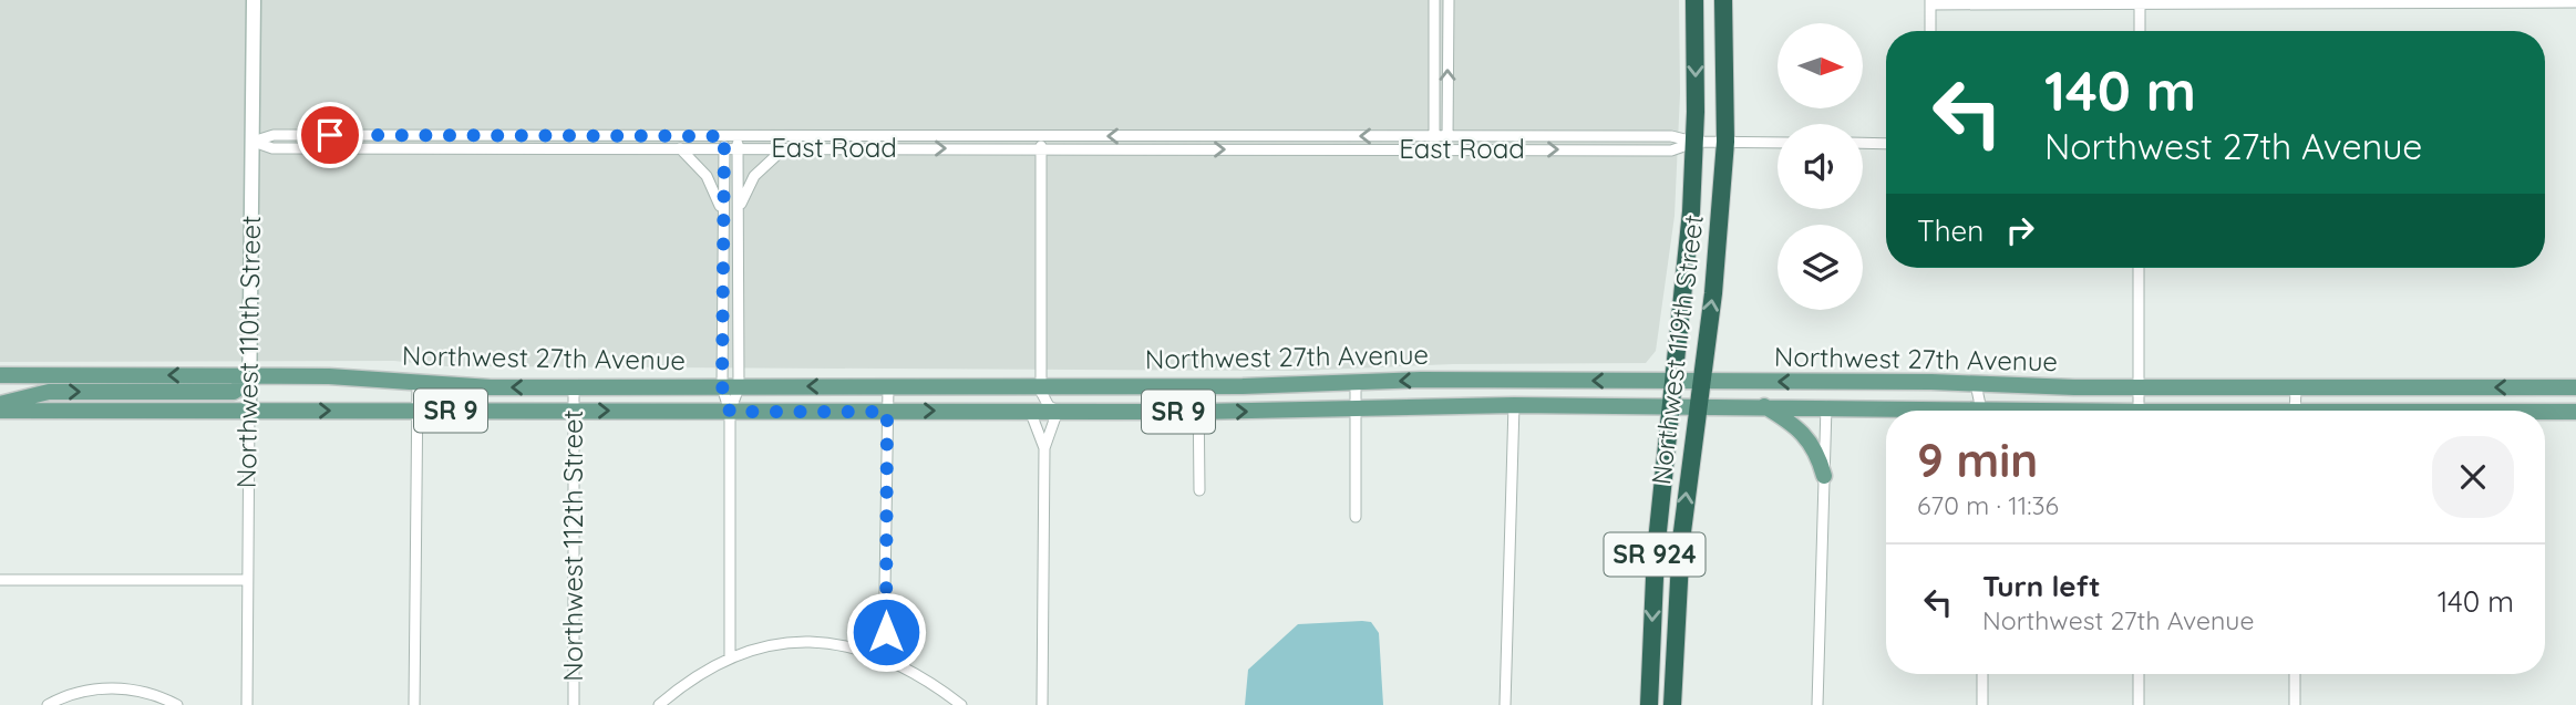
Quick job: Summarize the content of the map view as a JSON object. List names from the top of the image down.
{
  "streets": {
    "highway": ["Northwest 119th Street", "SR 924"],
    "main road": ["Northwest 27th Avenue", "SR 9"],
    "street": ["East Road", "Northwest 110th Street", "Northwest 112th Street"]
  },
  "crossings": [
    ["East Road", "Northwest 119th Street"],
    ["East Road", "Northwest 110th Street"],
    ["Northwest 119th Street", "Northwest 27th Avenue"],
    ["Northwest 110th Street", "Northwest 27th Avenue"],
    ["Northwest 27th Avenue", "Northwest 112th Street"]
  ],
  "north": "right",
  "page": {
    "turn": ["140 m", "Northwest 27th Avenue"],
    "then": "Then",
    "heading": ["9 min", "670 m · 11:36"],
    "list": [
      {
        "name": "Turn left",
        "note": "Northwest 27th Avenue",
        "value": "140 m"
      }
    ]
  }
}
